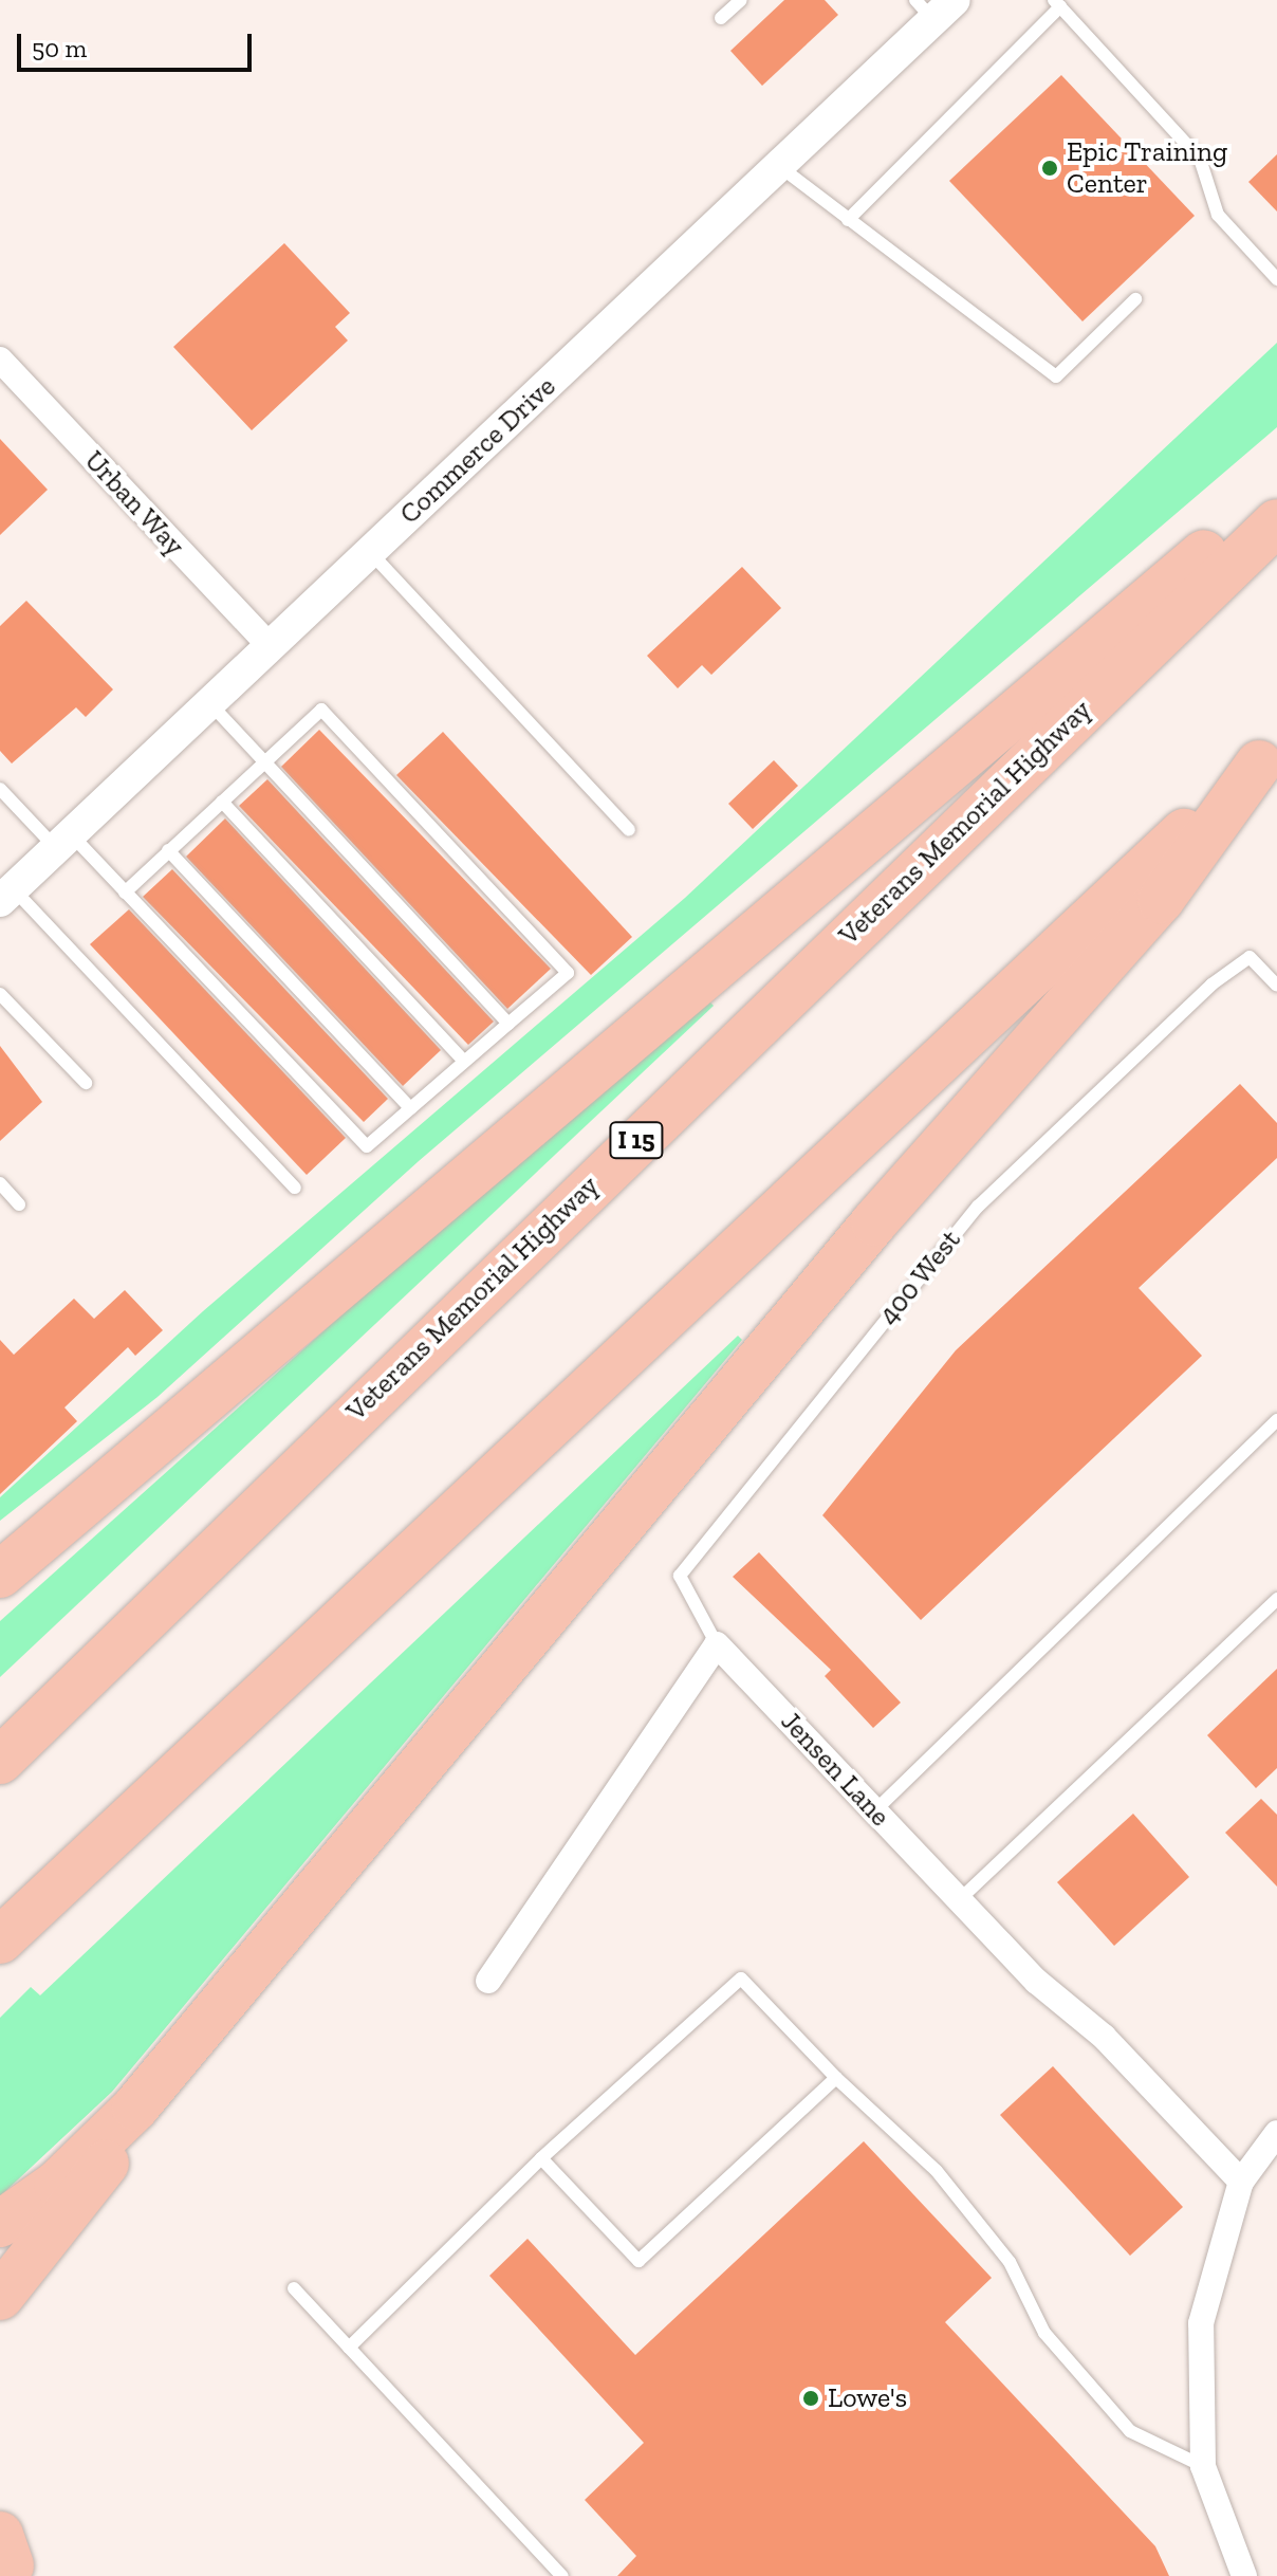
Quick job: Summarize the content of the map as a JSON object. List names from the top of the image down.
{
  "streets": {
    "highway": ["Veterans Memorial Highway", "I 15"],
    "street": ["Commerce Drive", "Urban Way", "Jensen Lane"],
    "lane": ["400 West"]
  },
  "crossings": [
    ["Commerce Drive", "Urban Way"],
    ["400 West", "Jensen Lane"]
  ],
  "places": ["Epic Training Center", "Lowe's"],
  "scale_bar": "50 m"
}
